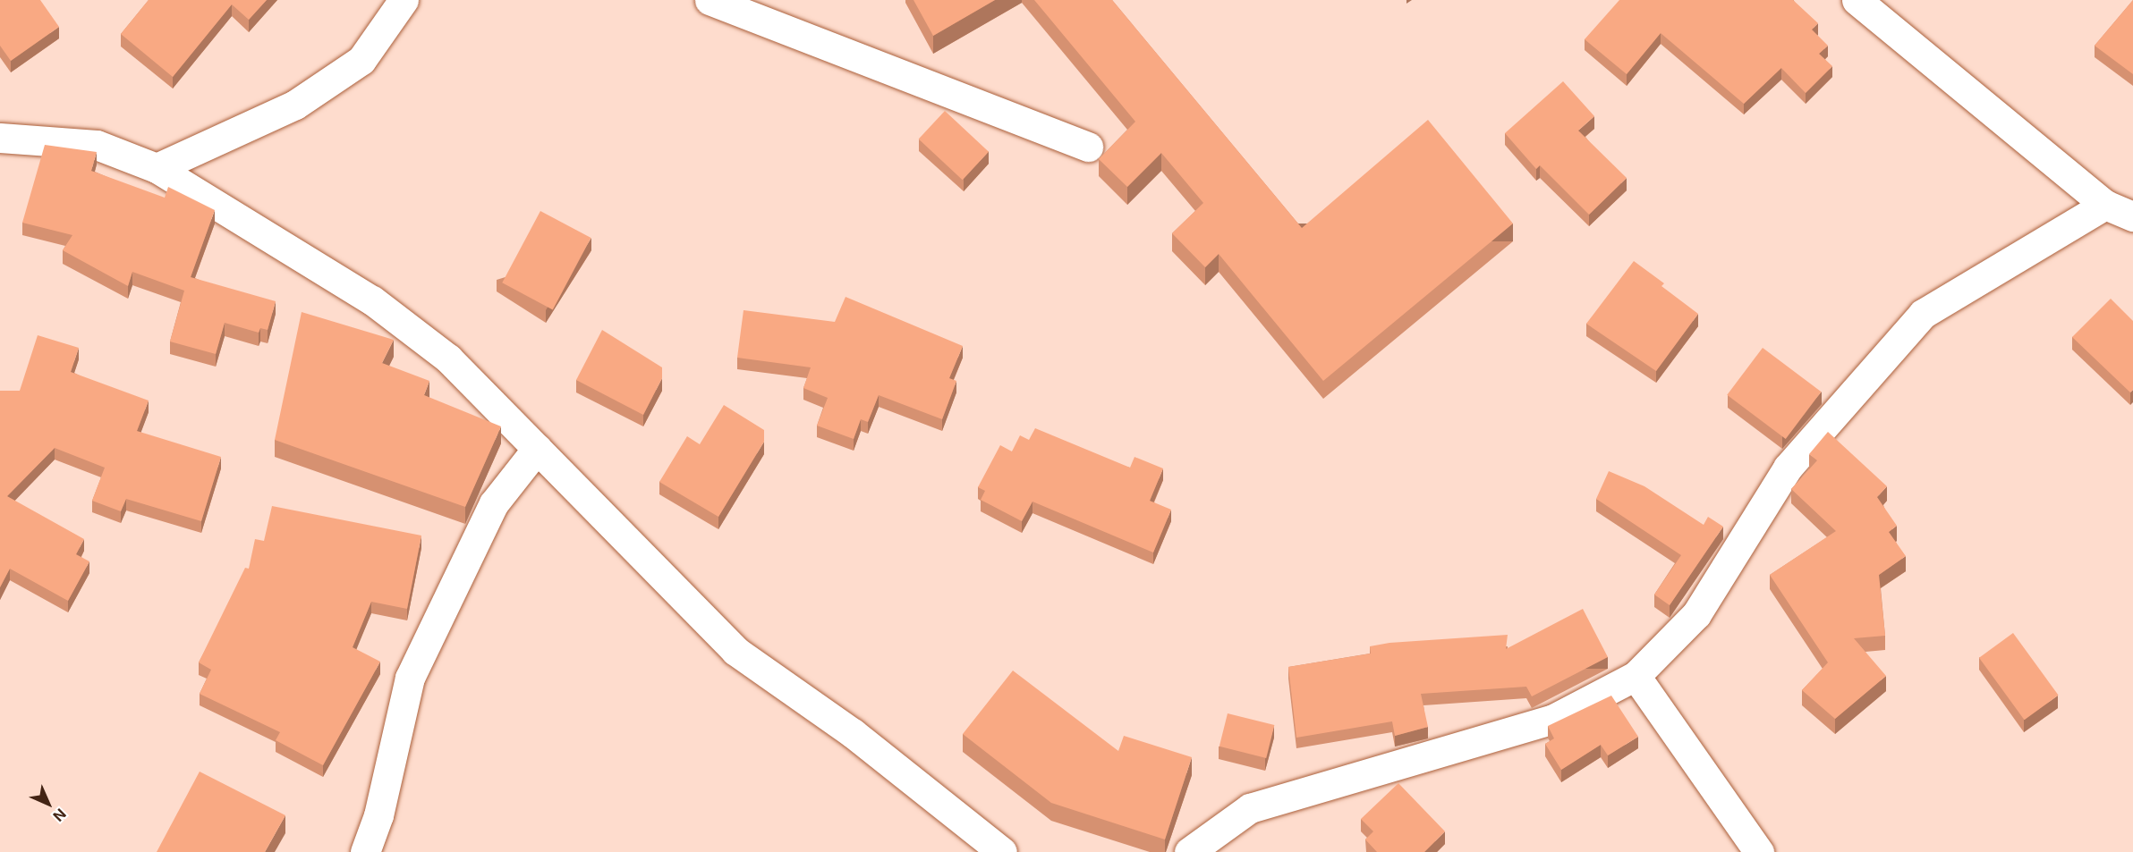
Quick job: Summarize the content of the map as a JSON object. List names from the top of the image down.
{
  "north": "bottom right"
}
